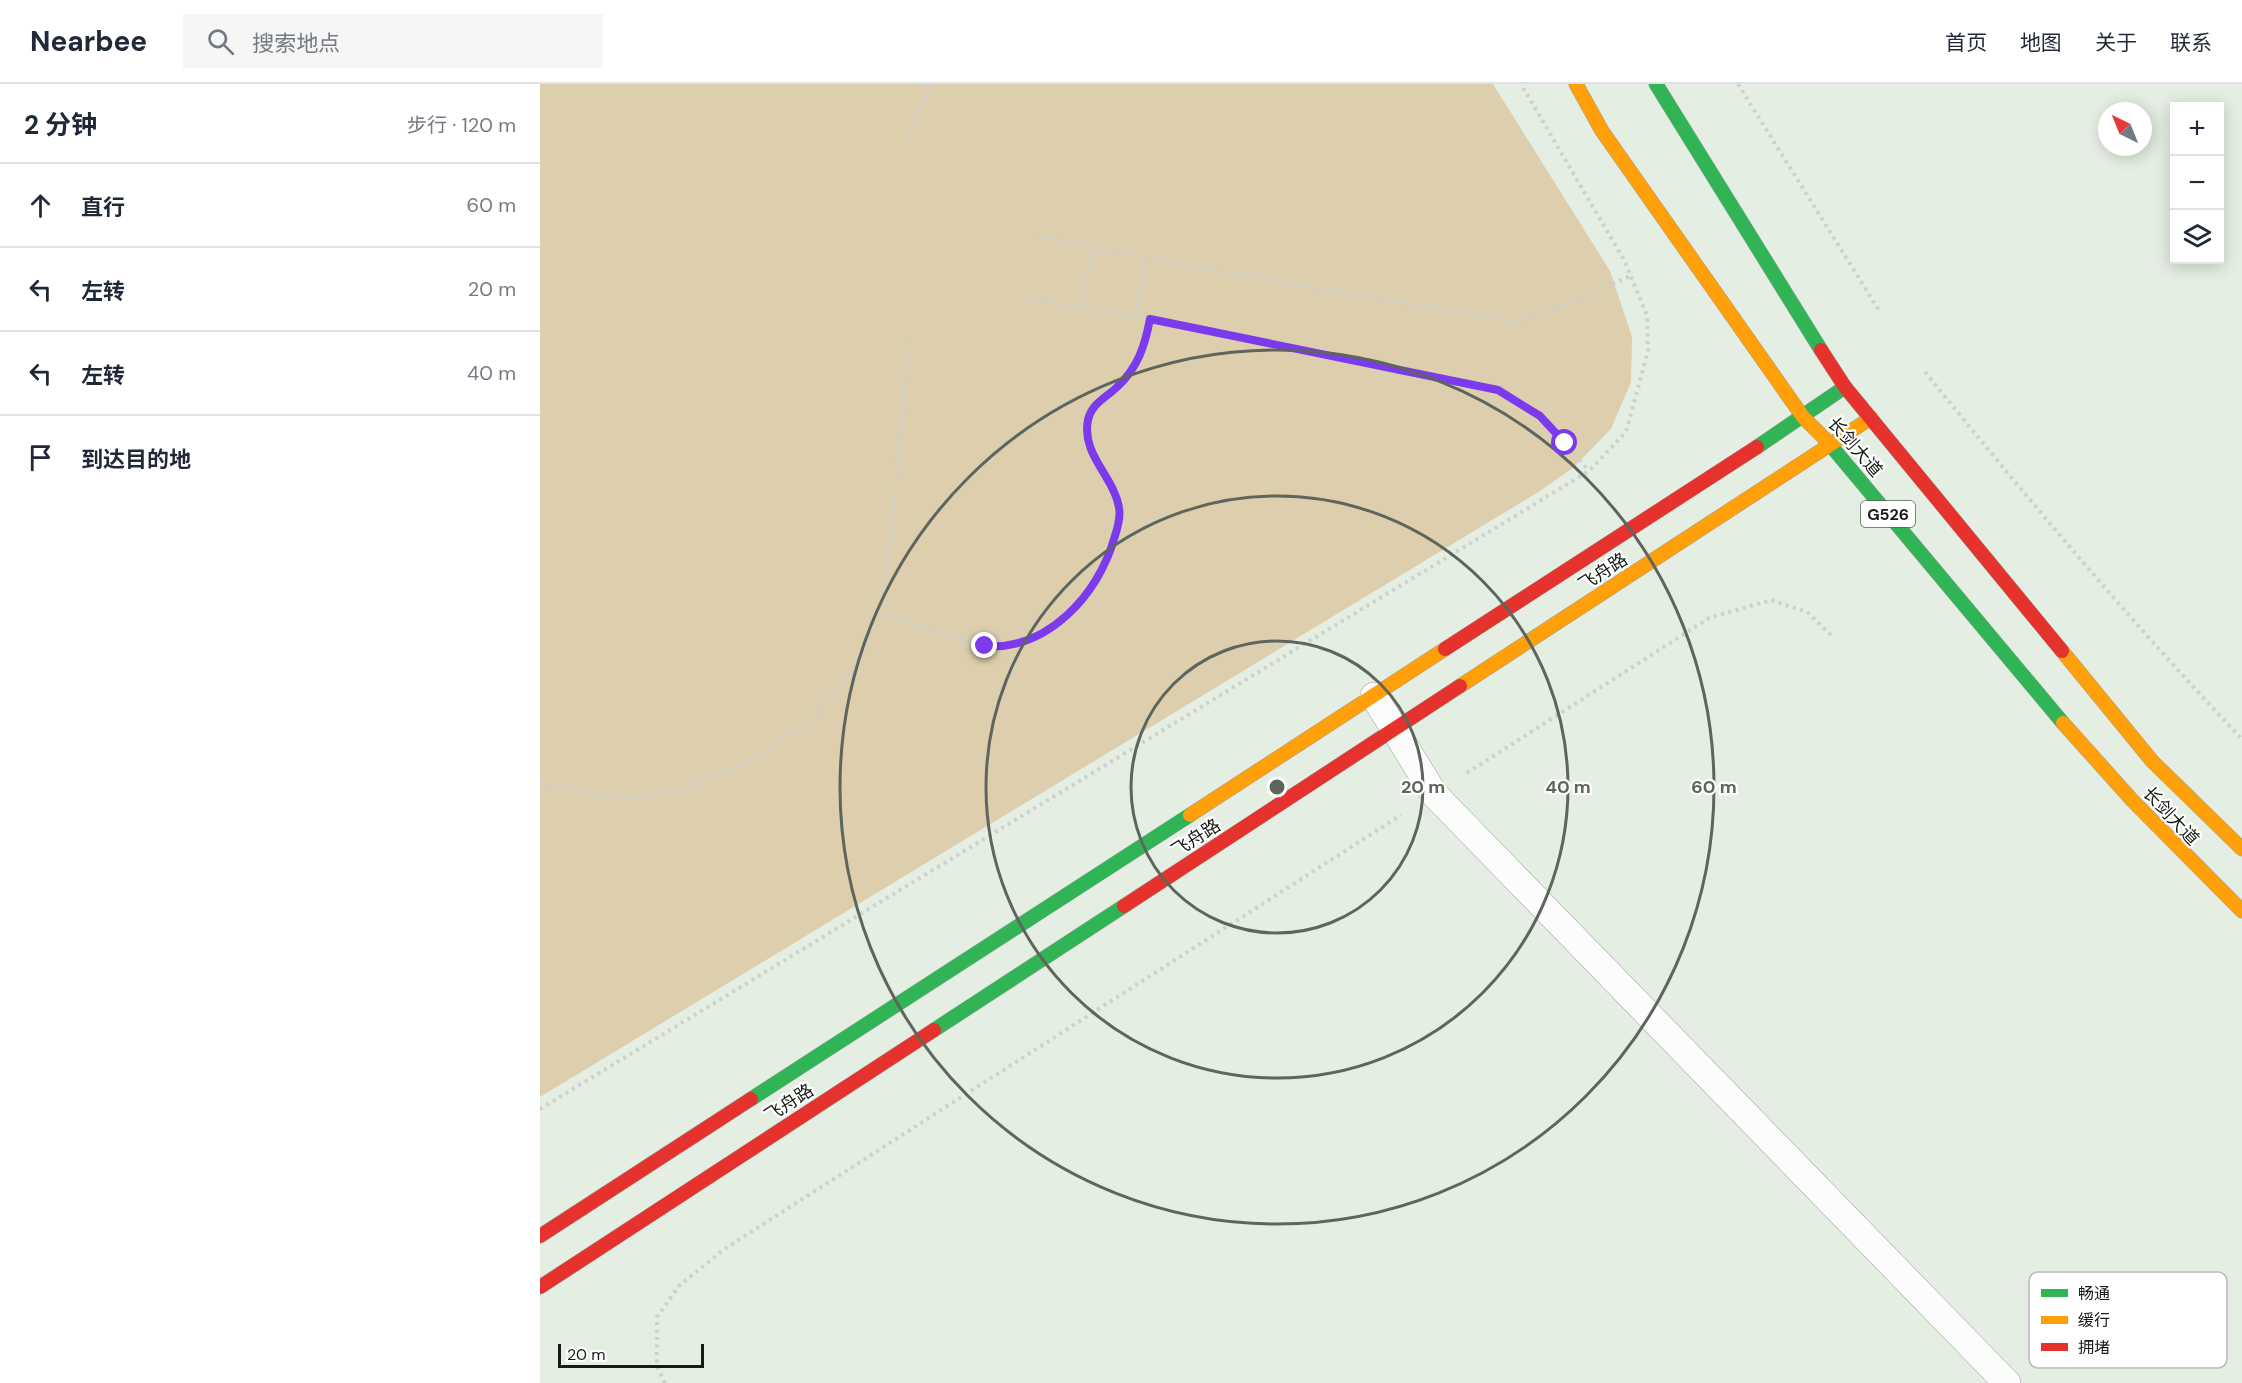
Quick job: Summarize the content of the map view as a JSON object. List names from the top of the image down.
{
  "streets": {
    "main road": ["长剑大道", "G526", "飞舟路"]
  },
  "crossings": [
    ["长剑大道", "飞舟路"]
  ],
  "legend": ["畅通", "缓行", "拥堵"],
  "scale_bar": "20 m",
  "north": "top left",
  "page": {
    "header": "Nearbee",
    "search": "搜索地点",
    "nav": [
      "首页",
      "地图",
      "关于",
      "联系"
    ],
    "heading": ["2 分钟", "步行 · 120 m"],
    "map_buttons": ["+", "−"],
    "list": [
      ["直行", "60 m"],
      ["左转", "20 m"],
      ["左转", "40 m"],
      "到达目的地"
    ],
    "scale": "20 m"
  },
  "rings": ["20 m", "40 m", "60 m"]
}
